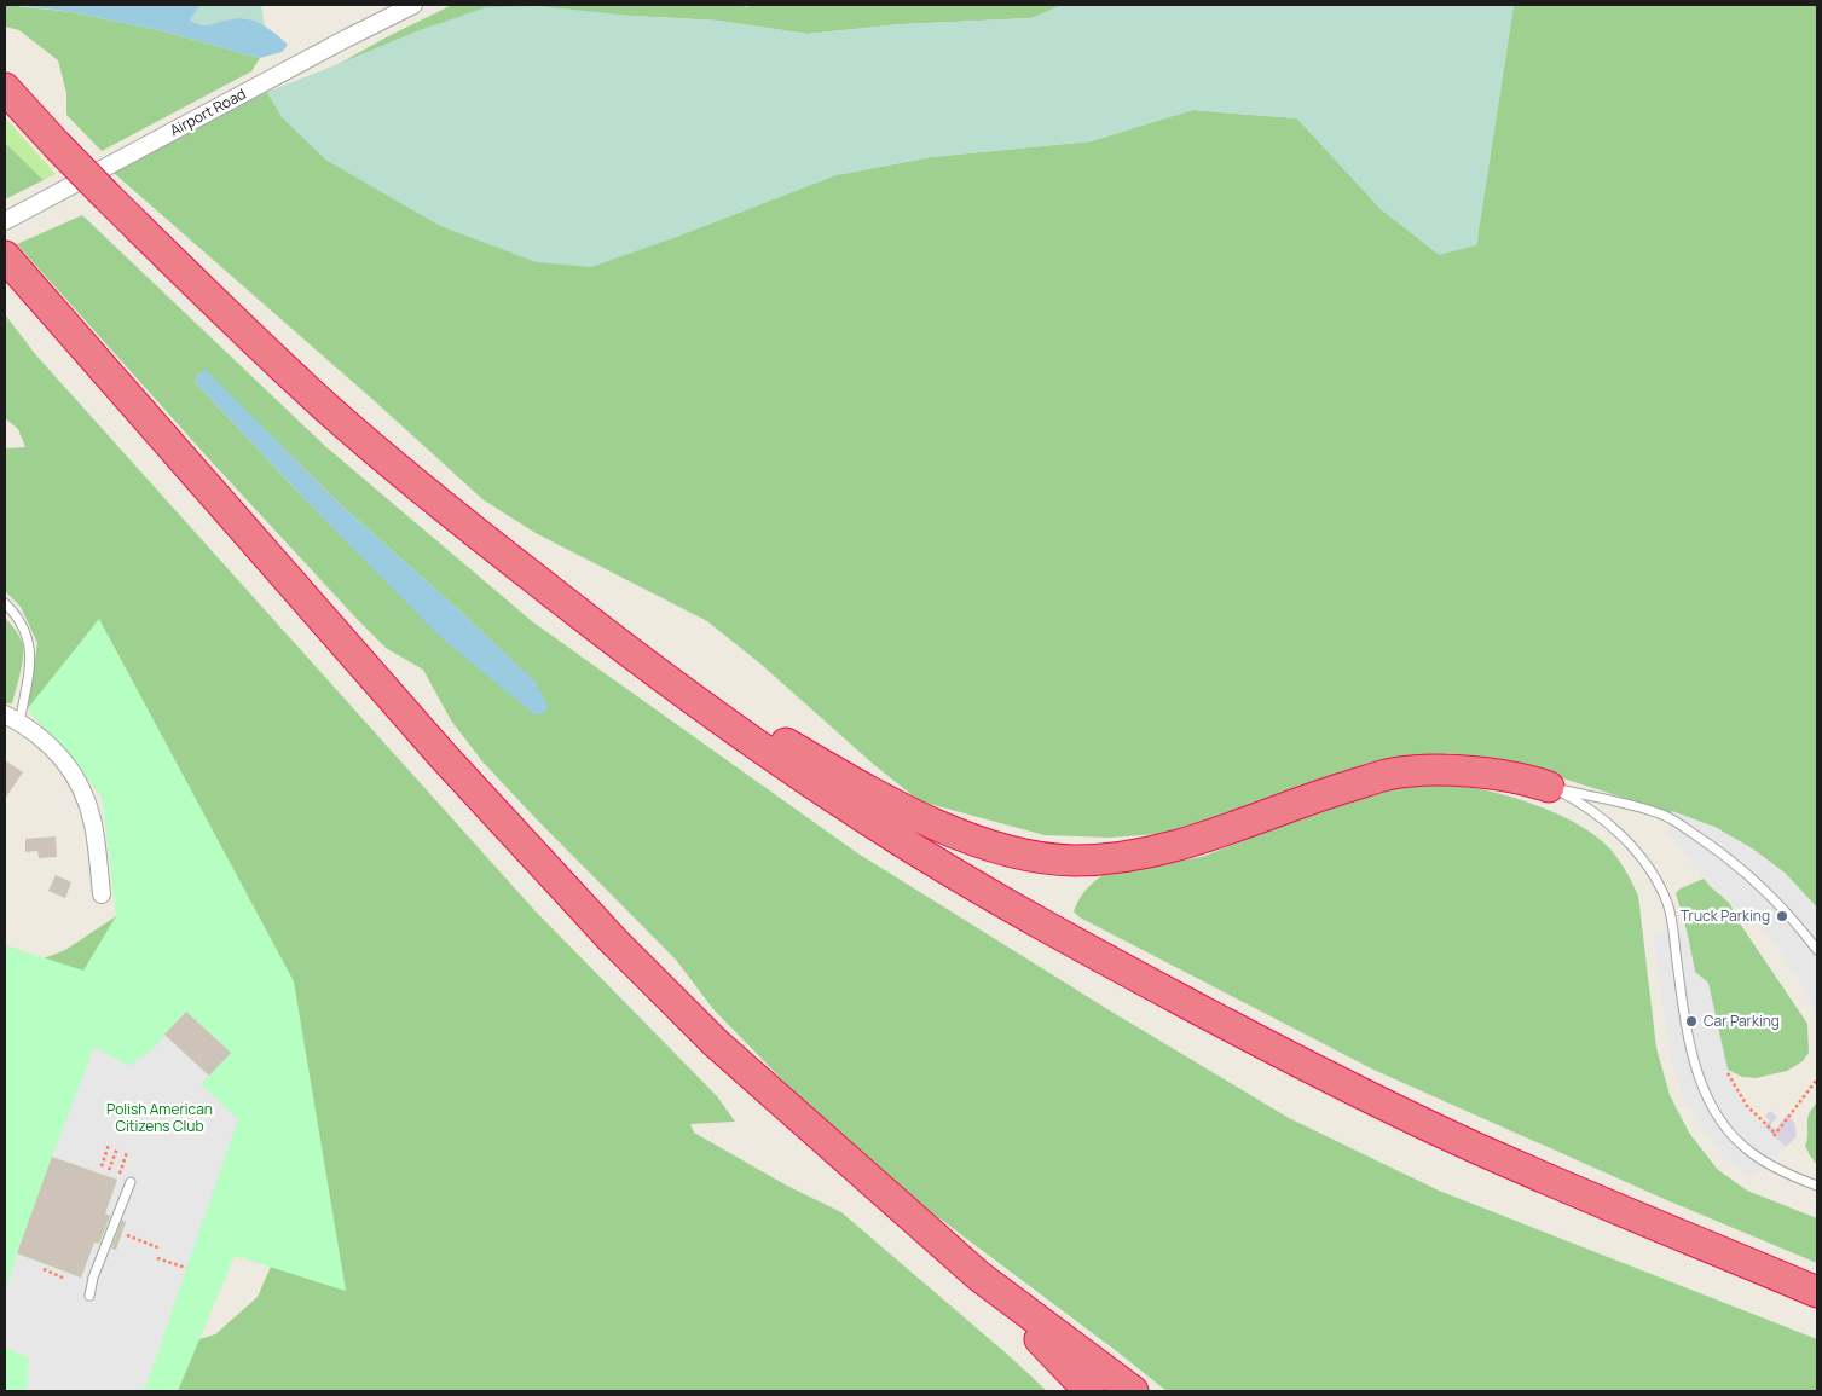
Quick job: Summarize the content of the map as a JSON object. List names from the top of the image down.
{
  "streets": {
    "street": ["Airport Road"]
  },
  "parks": ["Polish American Citizens Club"],
  "places": ["Truck Parking", "Car Parking"]
}
